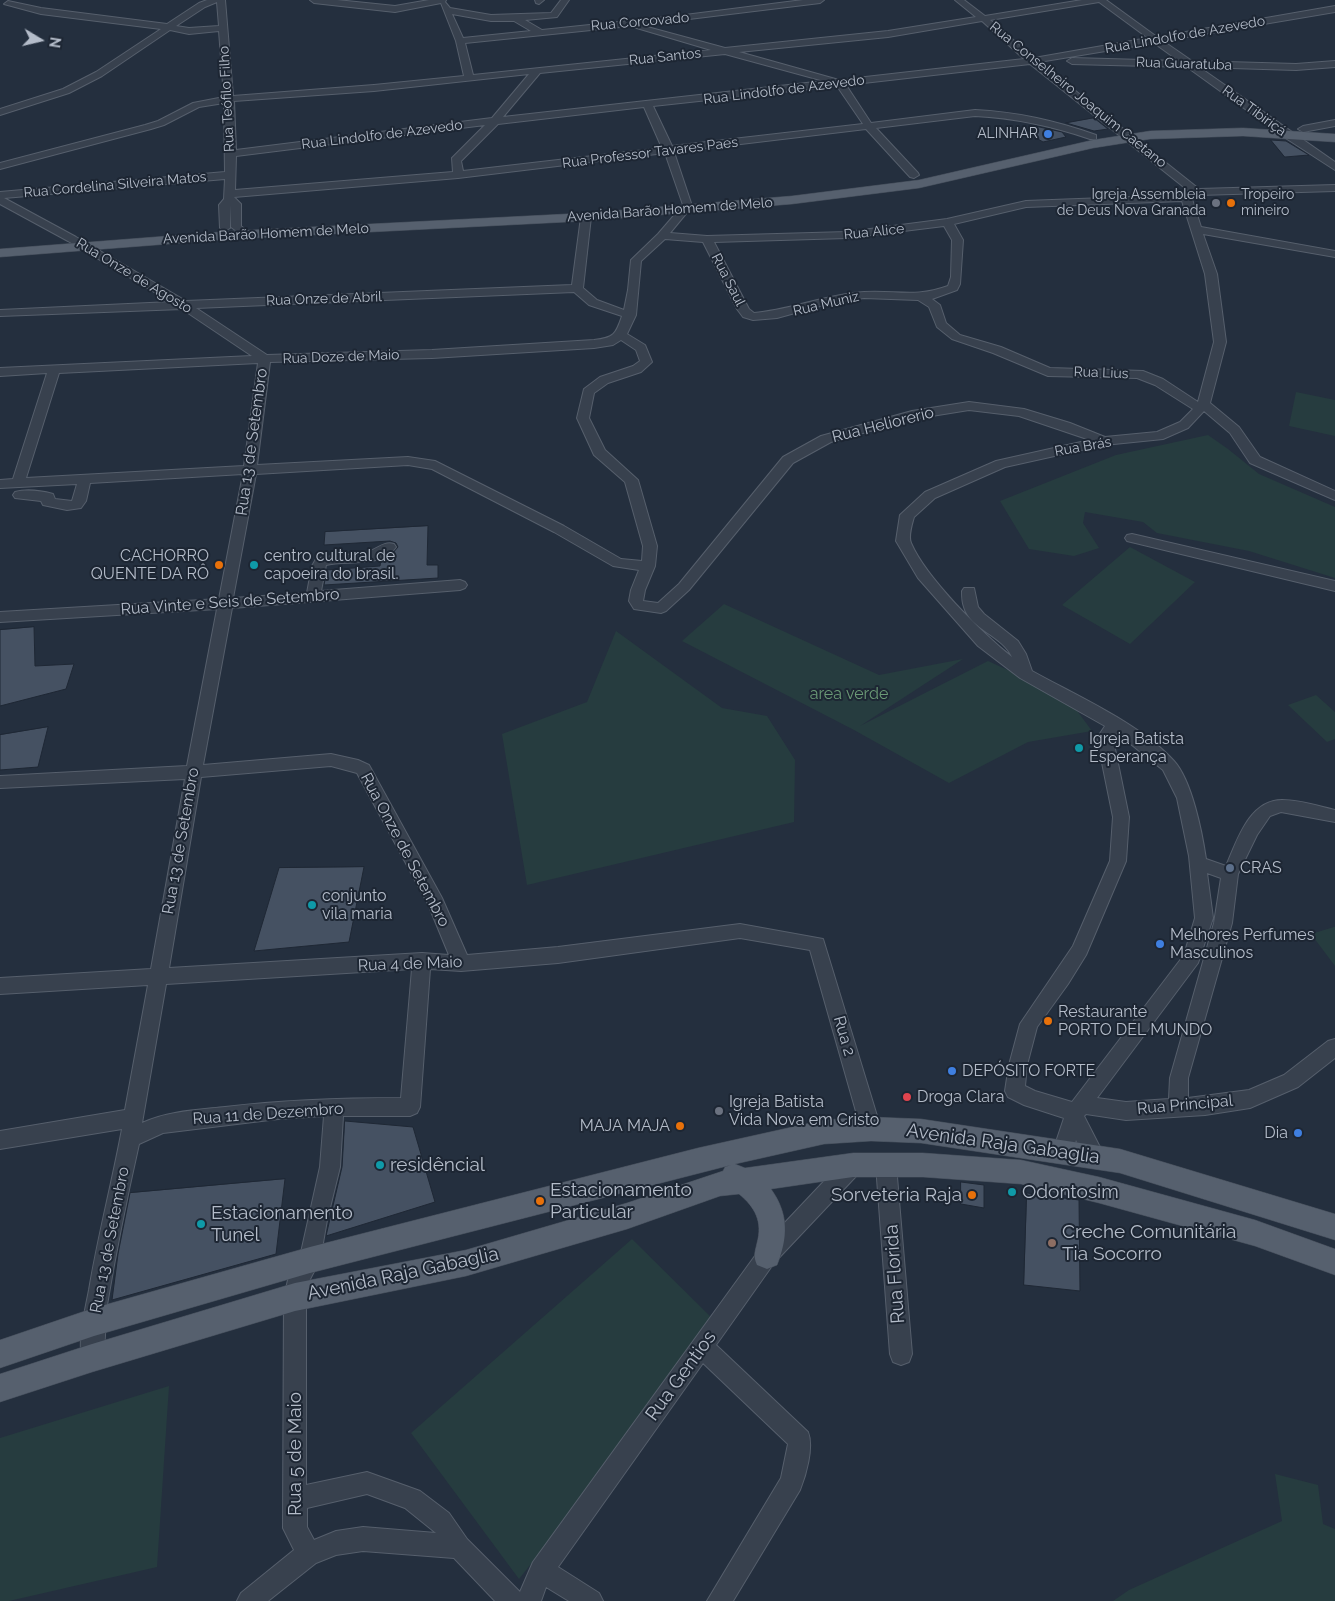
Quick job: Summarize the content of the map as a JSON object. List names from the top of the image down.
{
  "streets": {
    "main road": ["Avenida Barão Homem de Melo", "Avenida Raja Gabaglia"],
    "street": [
      "Rua Corcovado",
      "Rua Lindolfo de Azevedo",
      "Rua Santos",
      "Rua Guaratuba",
      "Rua Conselheiro Joaquim Caetano",
      "Rua Teófilo Filho",
      "Rua Tibiriçá",
      "Rua Professor Tavares Paes",
      "Rua Cordelina Silveira Matos",
      "Rua Alice",
      "Rua Onze de Agosto",
      "Rua Saul",
      "Rua Onze de Abril",
      "Rua Muniz",
      "Rua Doze de Maio",
      "Rua Lius",
      "Rua Heliorerio",
      "Rua 13 de Setembro",
      "Rua Brás",
      "Rua Vinte e Seis de Setembro",
      "Rua Onze de Setembro",
      "Rua 4 de Maio",
      "Rua 2",
      "Rua Principal",
      "Rua 11 de Dezembro",
      "Rua Florida",
      "Rua Gentios",
      "Rua 5 de Maio"
    ]
  },
  "crossings": [
    ["Rua Lindolfo de Azevedo", "Rua Guaratuba"],
    ["Rua Lindolfo de Azevedo", "Rua Conselheiro Joaquim Caetano"],
    ["Rua Lindolfo de Azevedo", "Rua Teófilo Filho"],
    ["Rua Lindolfo de Azevedo", "Rua Tibiriçá"],
    ["Rua Santos", "Rua Conselheiro Joaquim Caetano"],
    ["Rua Santos", "Rua Teófilo Filho"],
    ["Rua Santos", "Rua Tibiriçá"],
    ["Rua Guaratuba", "Rua Conselheiro Joaquim Caetano"],
    ["Rua Guaratuba", "Rua Tibiriçá"],
    ["Rua Conselheiro Joaquim Caetano", "Avenida Barão Homem de Melo"],
    ["Rua Conselheiro Joaquim Caetano", "Rua Alice"],
    ["Rua Teófilo Filho", "Rua Professor Tavares Paes"],
    ["Rua Teófilo Filho", "Rua Cordelina Silveira Matos"],
    ["Rua Teófilo Filho", "Avenida Barão Homem de Melo"],
    ["Rua Tibiriçá", "Avenida Barão Homem de Melo"],
    ["Rua Professor Tavares Paes", "Avenida Barão Homem de Melo"],
    ["Avenida Barão Homem de Melo", "Rua Onze de Agosto"],
    ["Rua Alice", "Rua Saul"],
    ["Rua Onze de Agosto", "Rua Onze de Abril"],
    ["Rua Onze de Agosto", "Rua Doze de Maio"],
    ["Rua Onze de Agosto", "Rua 13 de Setembro"],
    ["Rua Saul", "Rua Muniz"],
    ["Rua Muniz", "Rua Lius"],
    ["Rua Doze de Maio", "Rua 13 de Setembro"],
    ["Rua Lius", "Rua Brás"],
    ["Rua Heliorerio", "Rua Brás"],
    ["Rua 13 de Setembro", "Rua Vinte e Seis de Setembro"],
    ["Rua 13 de Setembro", "Rua Onze de Setembro"],
    ["Rua 13 de Setembro", "Rua 4 de Maio"],
    ["Rua 13 de Setembro", "Rua 11 de Dezembro"],
    ["Rua 13 de Setembro", "Avenida Raja Gabaglia"],
    ["Rua Brás", "Rua Principal"],
    ["Rua Brás", "Avenida Raja Gabaglia"],
    ["Rua Onze de Setembro", "Rua 4 de Maio"],
    ["Rua 4 de Maio", "Rua 2"],
    ["Rua 4 de Maio", "Rua 11 de Dezembro"],
    ["Rua 2", "Avenida Raja Gabaglia"],
    ["Avenida Raja Gabaglia", "Rua Florida"],
    ["Avenida Raja Gabaglia", "Rua Gentios"],
    ["Avenida Raja Gabaglia", "Rua 5 de Maio"]
  ],
  "parks": ["area verde"],
  "places": [
    "ALINHAR",
    "Igreja Assembleia de Deus Nova Granada",
    "Tropeiro mineiro",
    "CACHORRO QUENTE DA RÔ",
    "centro cultural de capoeira do brasil.",
    "Igreja Batista Esperança",
    "CRAS",
    "conjunto vila maria",
    "Melhores Perfumes Masculinos",
    "Restaurante PORTO DEL MUNDO",
    "DEPÓSITO FORTE",
    "Droga Clara",
    "Igreja Batista Vida Nova em Cristo",
    "MAJA MAJA",
    "Dia",
    "residêncial",
    "Odontosim",
    "Sorveteria Raja",
    "Estacionamento Particular",
    "Estacionamento Tunel",
    "Creche Comunitária Tia Socorro"
  ],
  "north": "right"
}
